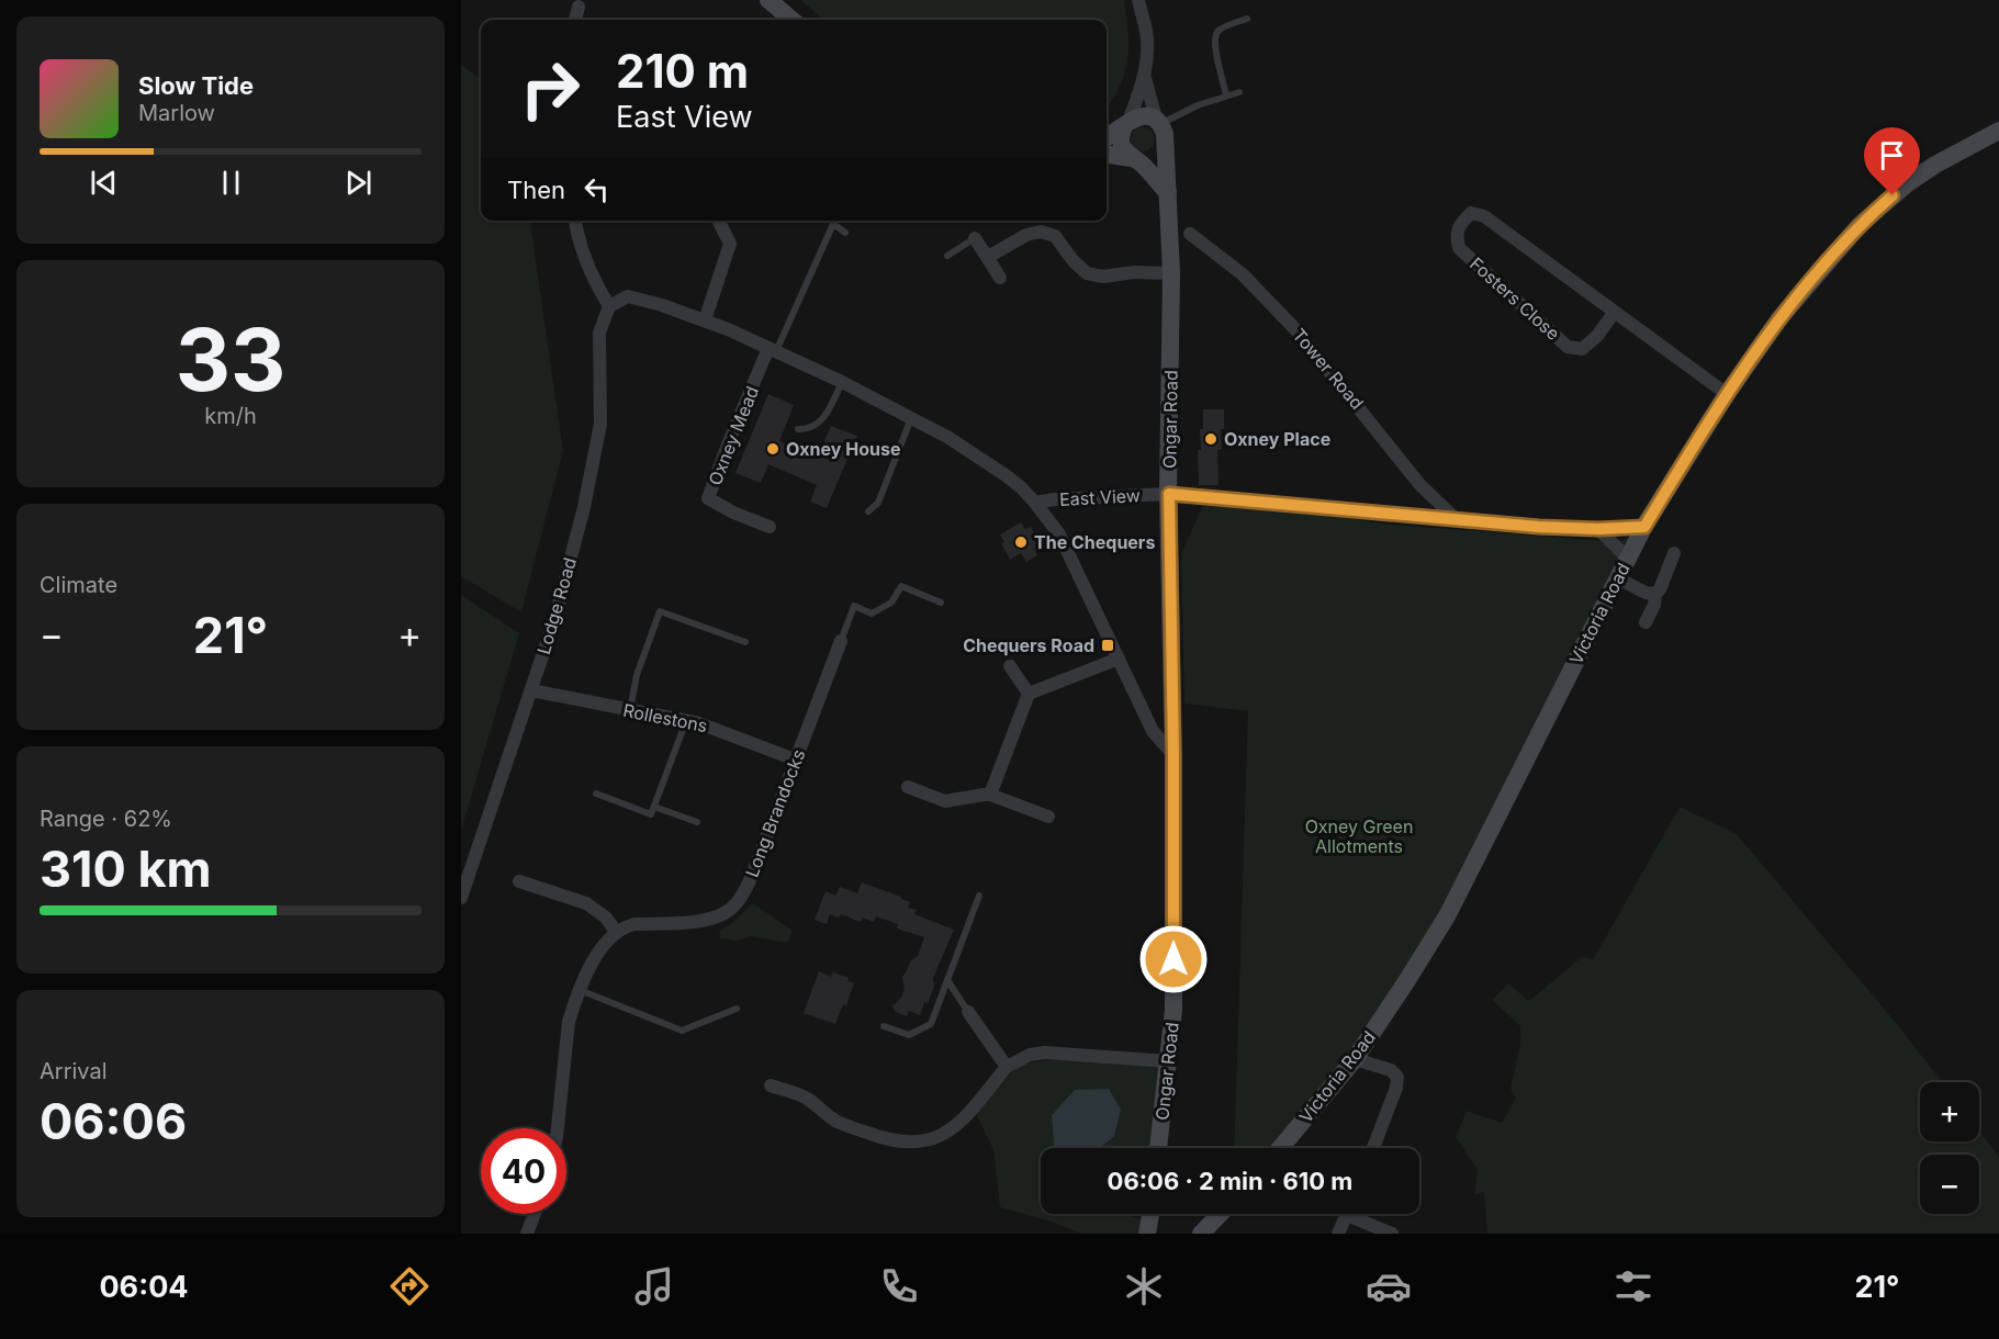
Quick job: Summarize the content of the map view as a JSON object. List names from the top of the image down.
{
  "streets": {
    "street": [
      "Fosters Close",
      "Tower Road",
      "Ongar Road",
      "Oxney Mead",
      "East View",
      "Lodge Road",
      "Victoria Road",
      "Rollestons",
      "Long Brandocks"
    ]
  },
  "crossings": [
    ["Fosters Close", "Victoria Road"],
    ["Tower Road", "East View"],
    ["Ongar Road", "East View"],
    ["East View", "Victoria Road"],
    ["Lodge Road", "Rollestons"],
    ["Rollestons", "Long Brandocks"]
  ],
  "parks": ["Oxney Green Allotments"],
  "places": {
    "other": ["Oxney Place", "Oxney House", "The Chequers"],
    "transit": ["Chequers Road"]
  },
  "page": {
    "turn": ["210 m", "East View"],
    "song": ["Slow Tide", "Marlow"],
    "then": "Then",
    "tile": [
      ["33", "km/h"],
      "Climate",
      ["Range · 62%", "310 km"],
      ["Arrival", "06:06"]
    ],
    "heat": ["−", "21°", "+"],
    "map_buttons": ["+", "−"],
    "limit": "40",
    "trip": "06:06 · 2 min · 610 m",
    "tabs": ["06:04", "21°"]
  }
}
